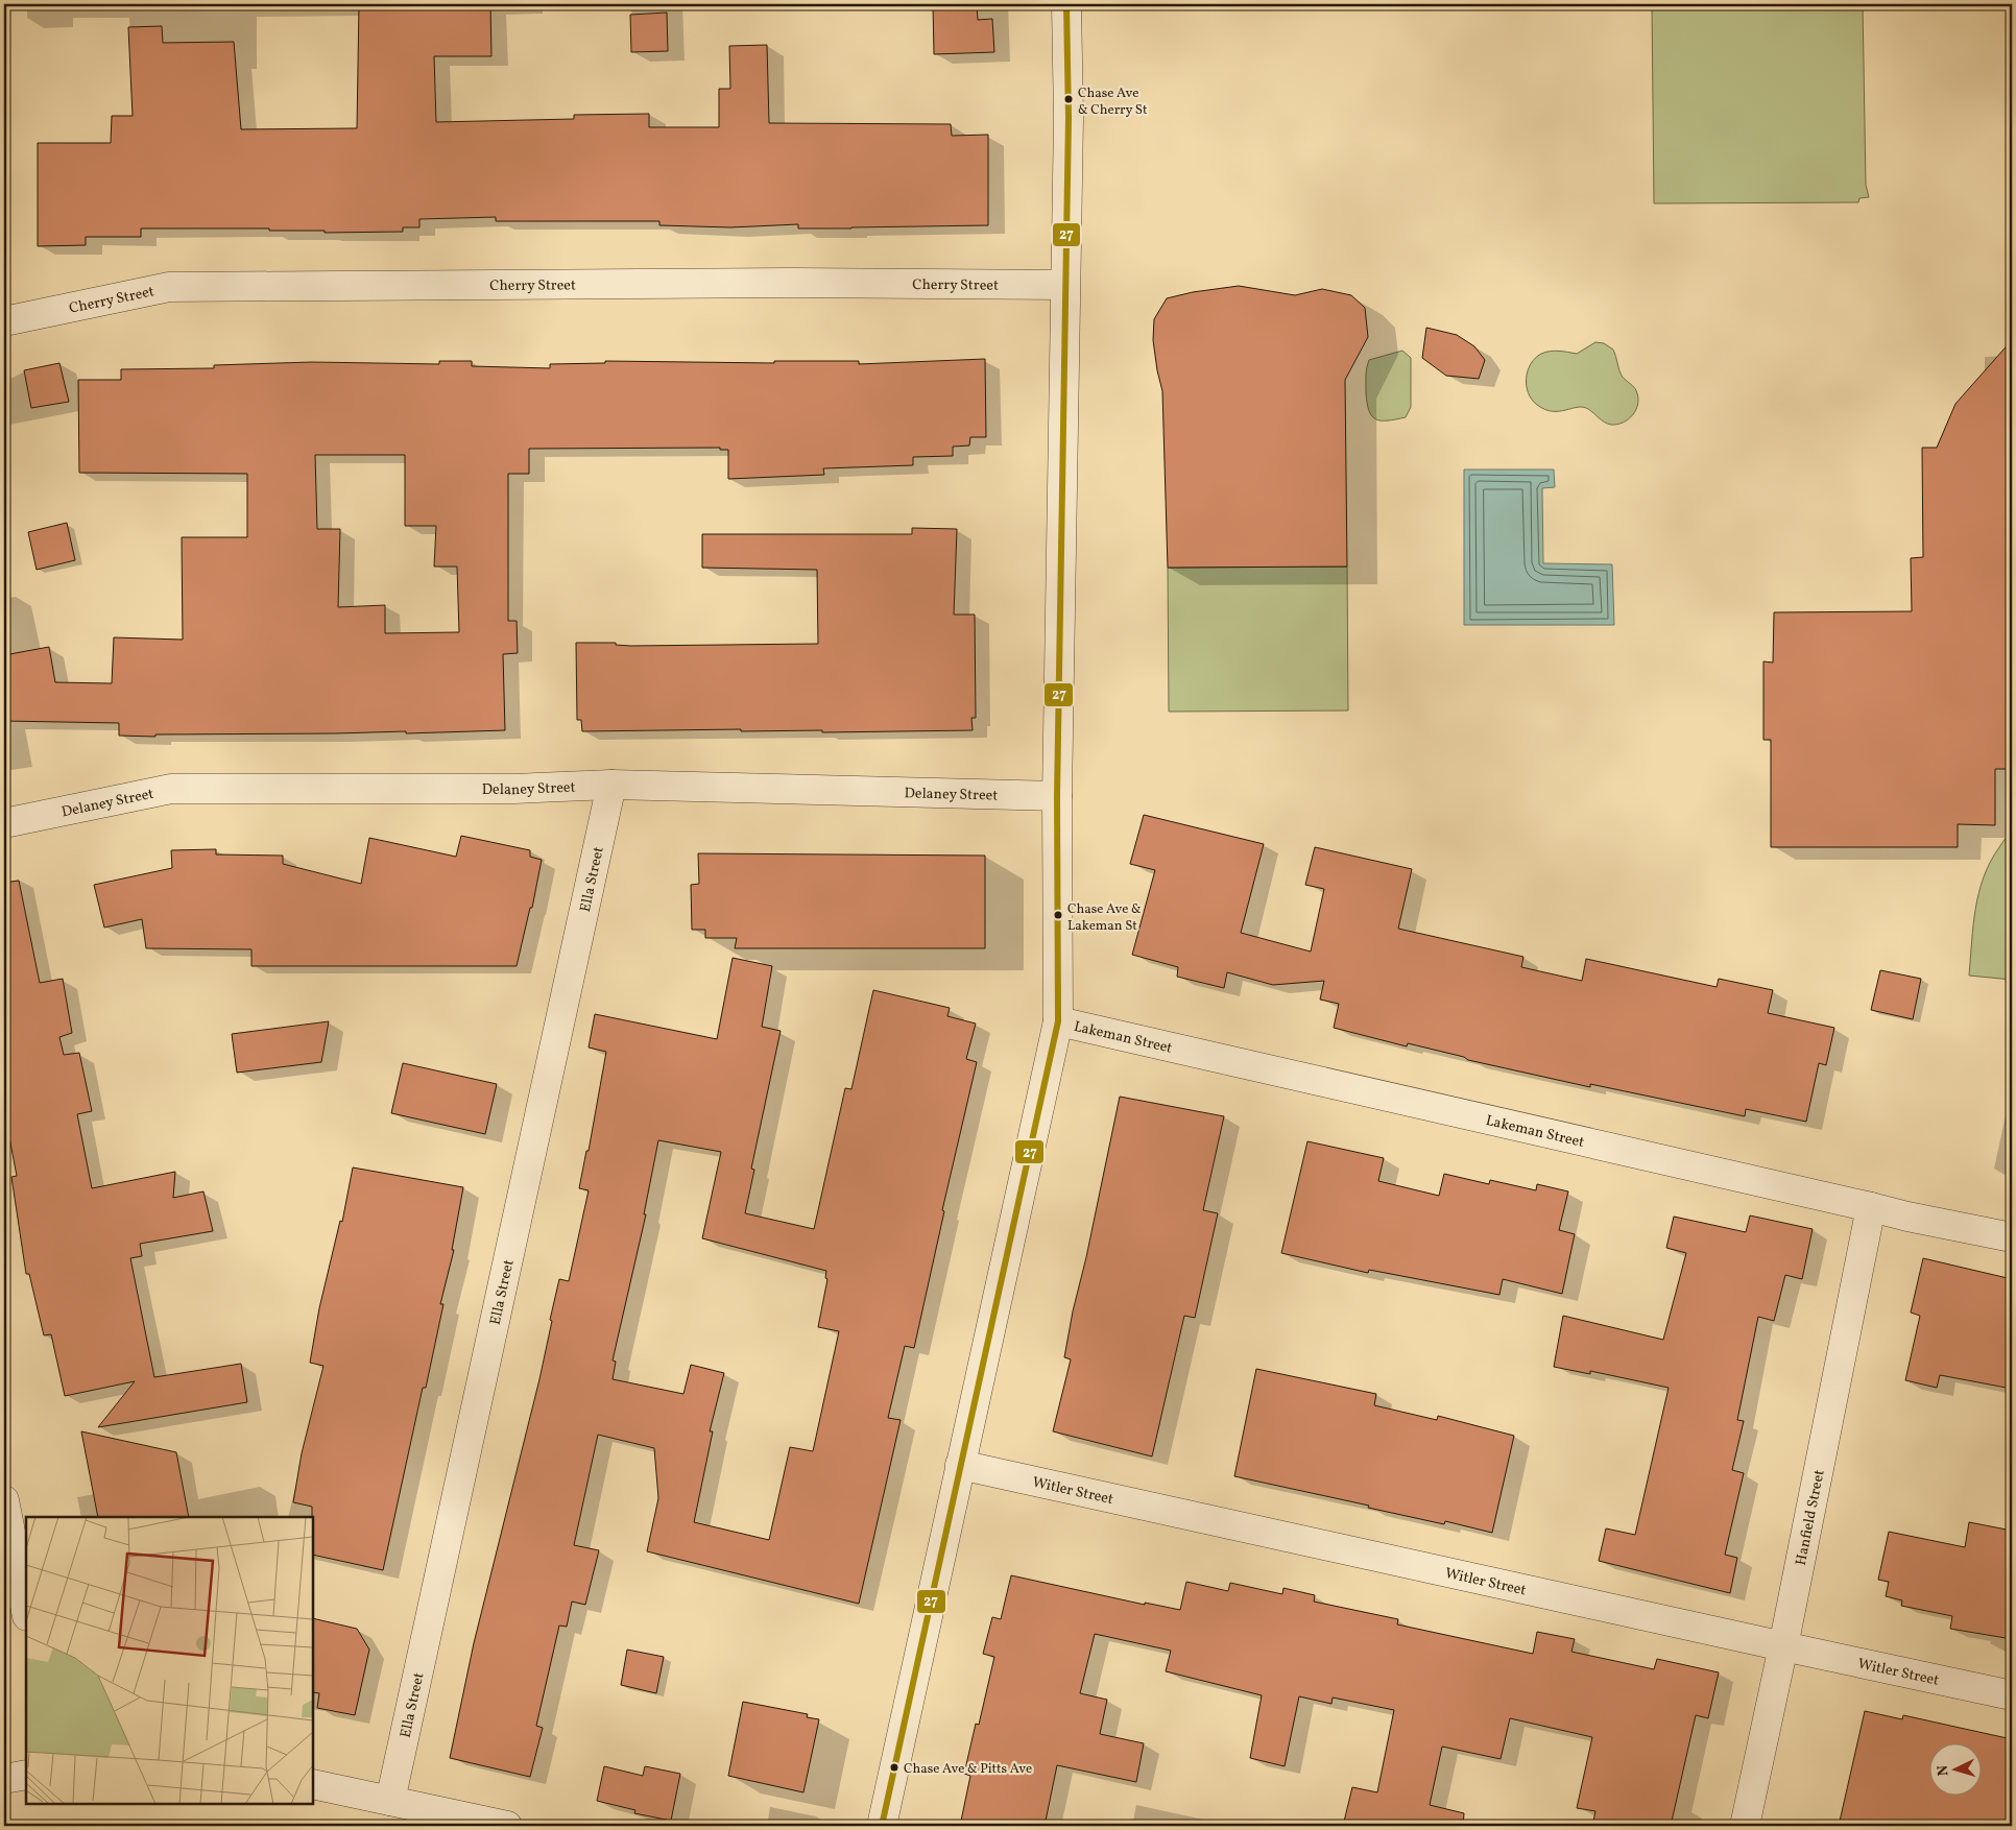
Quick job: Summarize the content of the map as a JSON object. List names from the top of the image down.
{
  "streets": {
    "street": [
      "Cherry Street",
      "Delaney Street",
      "Ella Street",
      "Lakeman Street",
      "Witler Street",
      "Hanfield Street"
    ]
  },
  "crossings": [
    ["Delaney Street", "Ella Street"],
    ["Lakeman Street", "Hanfield Street"],
    ["Witler Street", "Hanfield Street"]
  ],
  "places": ["Chase Ave & Cherry St", "Chase Ave & Lakeman St", "Chase Ave & Pitts Ave"],
  "lines": ["transit line 27"],
  "north": "left"
}
